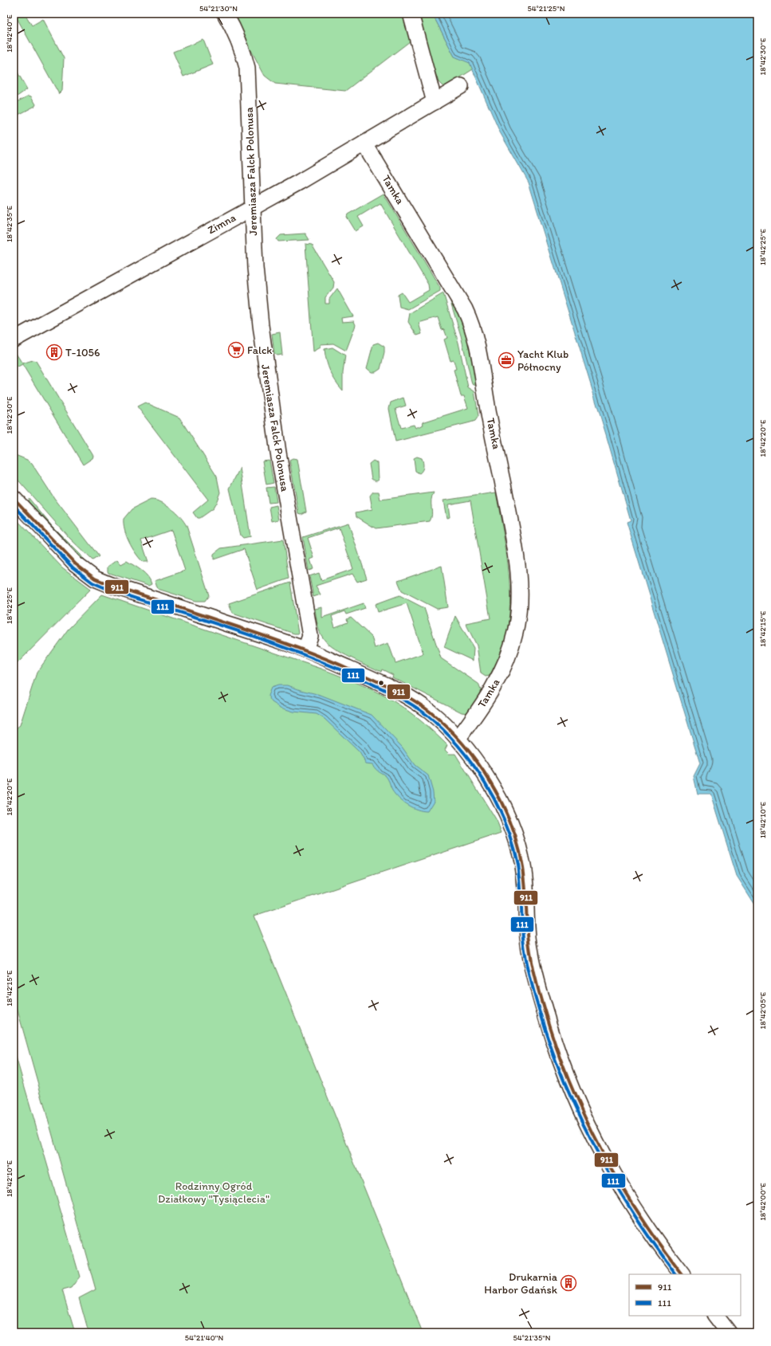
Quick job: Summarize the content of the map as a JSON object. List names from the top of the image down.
{
  "streets": {
    "street": ["Jeremiasza Falck Polonusa", "Tamka", "Zimna"]
  },
  "crossings": [
    ["Jeremiasza Falck Polonusa", "Zimna"],
    ["Tamka", "Zimna"]
  ],
  "parks": ["Rodzinny Ogród Działkowy \"Tysiąclecia\""],
  "places": {
    "supermarket": ["Falck"],
    "building": ["T-1056", "Drukarnia Harbor Gdańsk"],
    "office": ["Yacht Klub Północny"]
  },
  "lines": ["transit line 911", "transit line 111"],
  "legend": ["911", "111"],
  "coordinates": [
    "54°21'30\"N",
    "54°21'25\"N",
    "18°42'40\"E",
    "18°42'30\"E",
    "18°42'35\"E",
    "18°42'25\"E",
    "18°42'20\"E",
    "18°42'15\"E",
    "18°42'10\"E",
    "18°42'05\"E",
    "18°42'00\"E",
    "54°21'40\"N",
    "54°21'35\"N"
  ]
}
